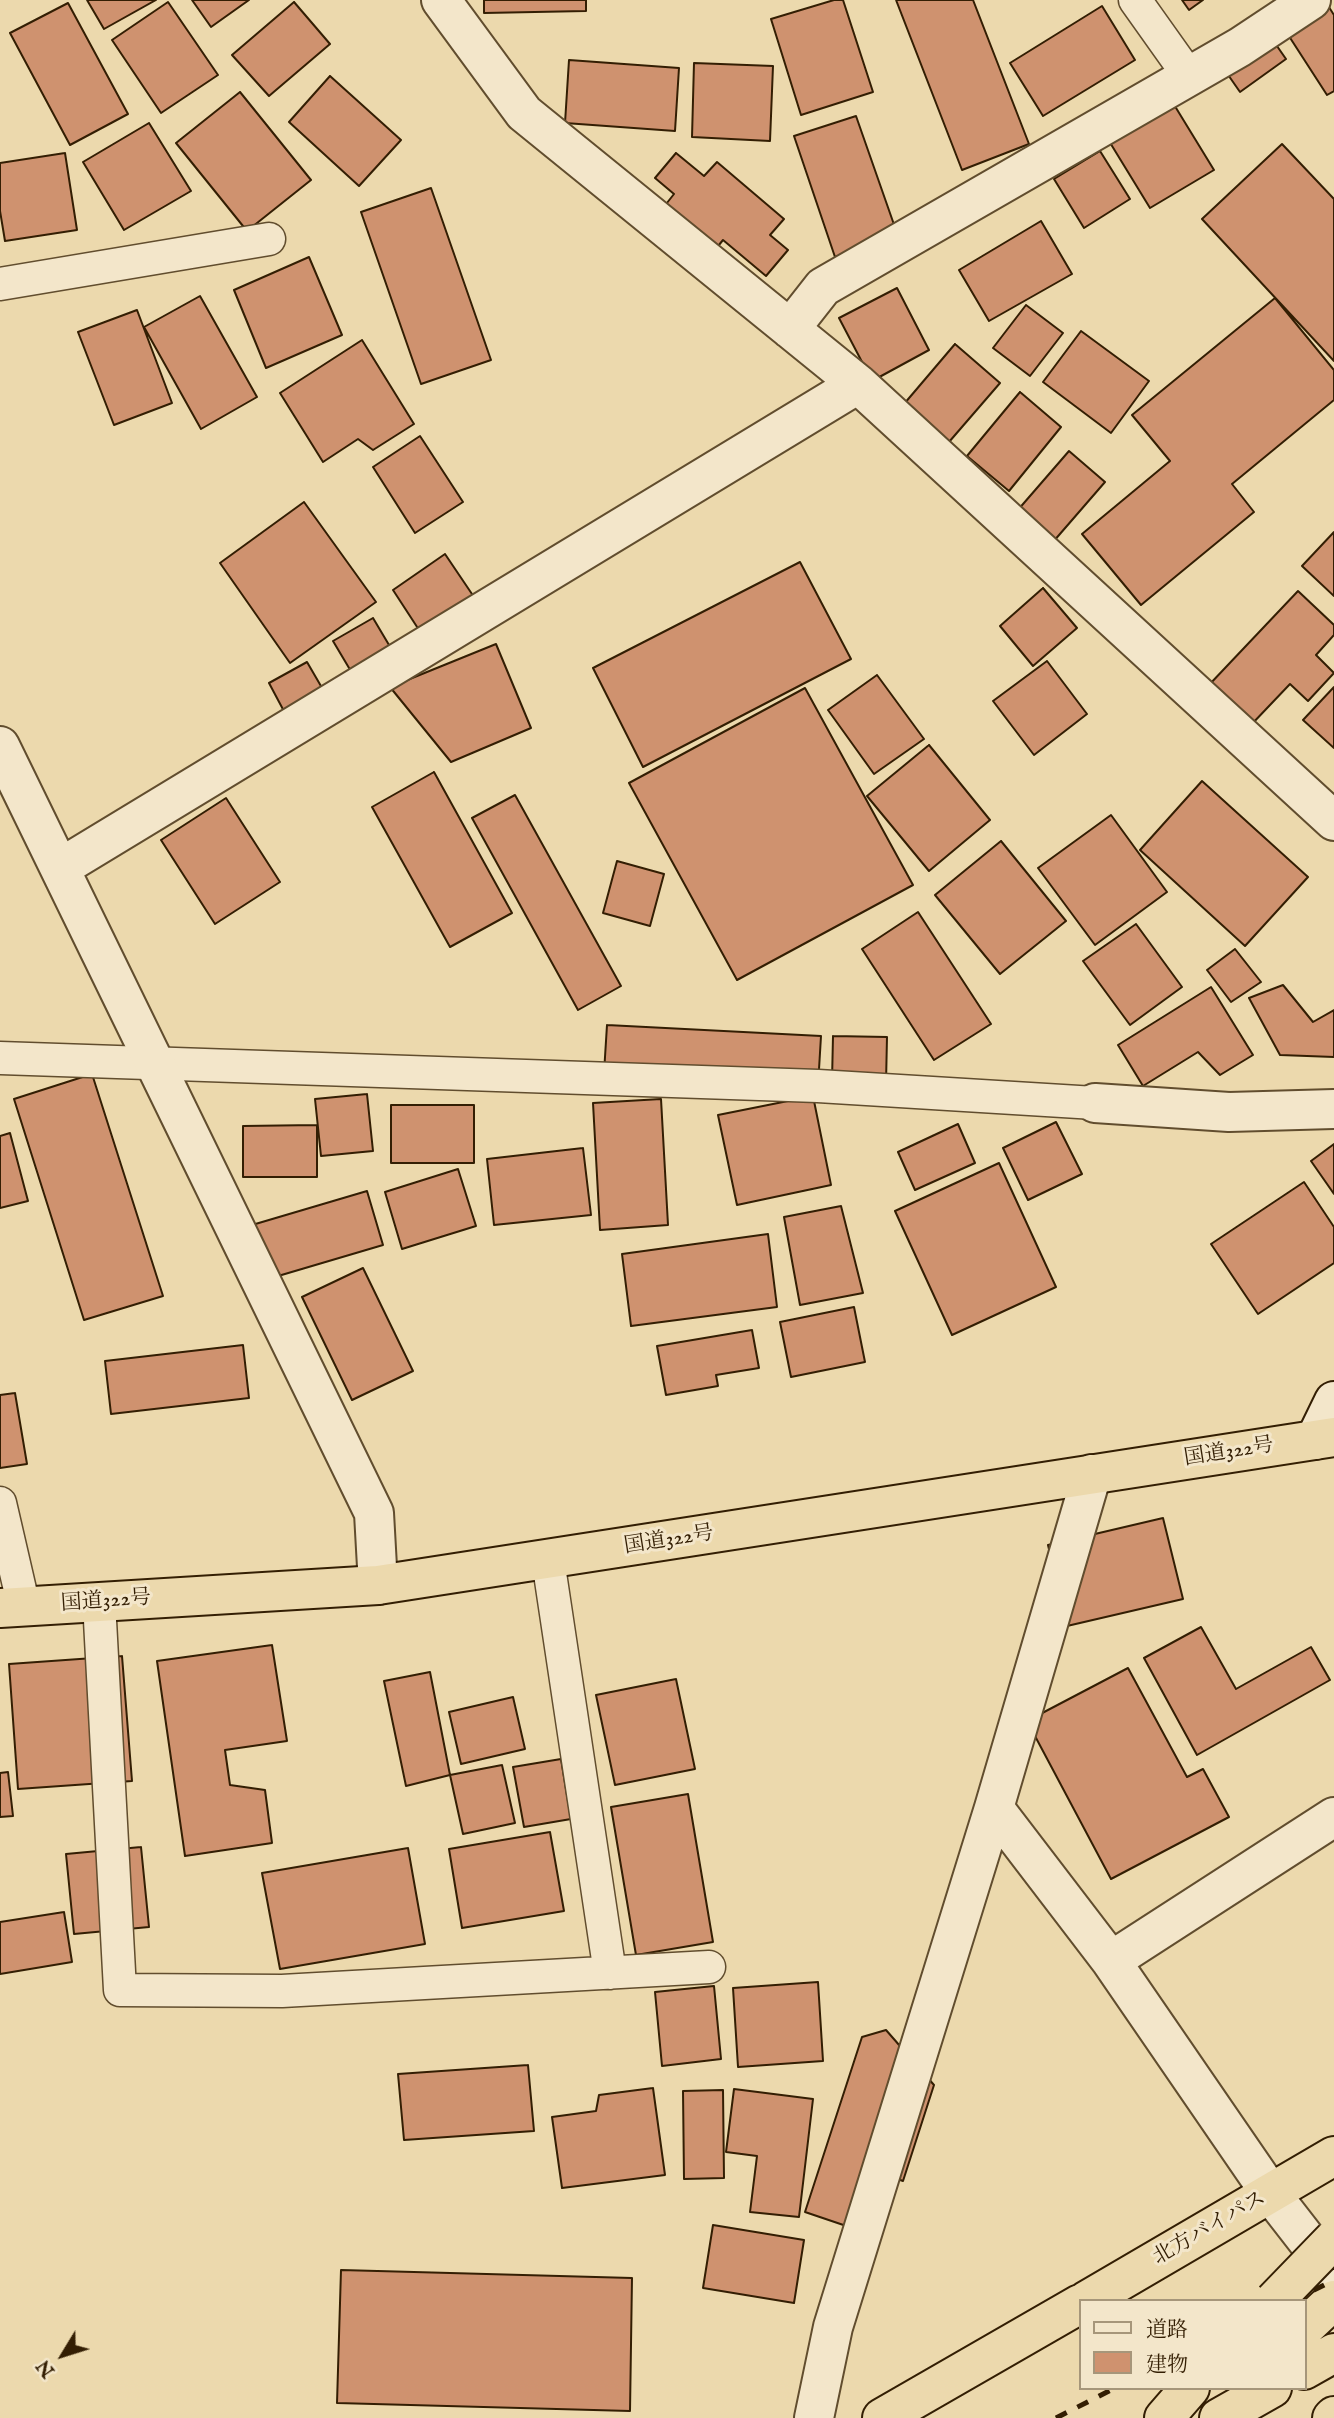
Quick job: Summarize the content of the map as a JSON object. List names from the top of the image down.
{
  "streets": {
    "highway": ["国道322号", "北方バイパス"]
  },
  "legend": ["道路", "建物"],
  "north": "bottom left"
}
